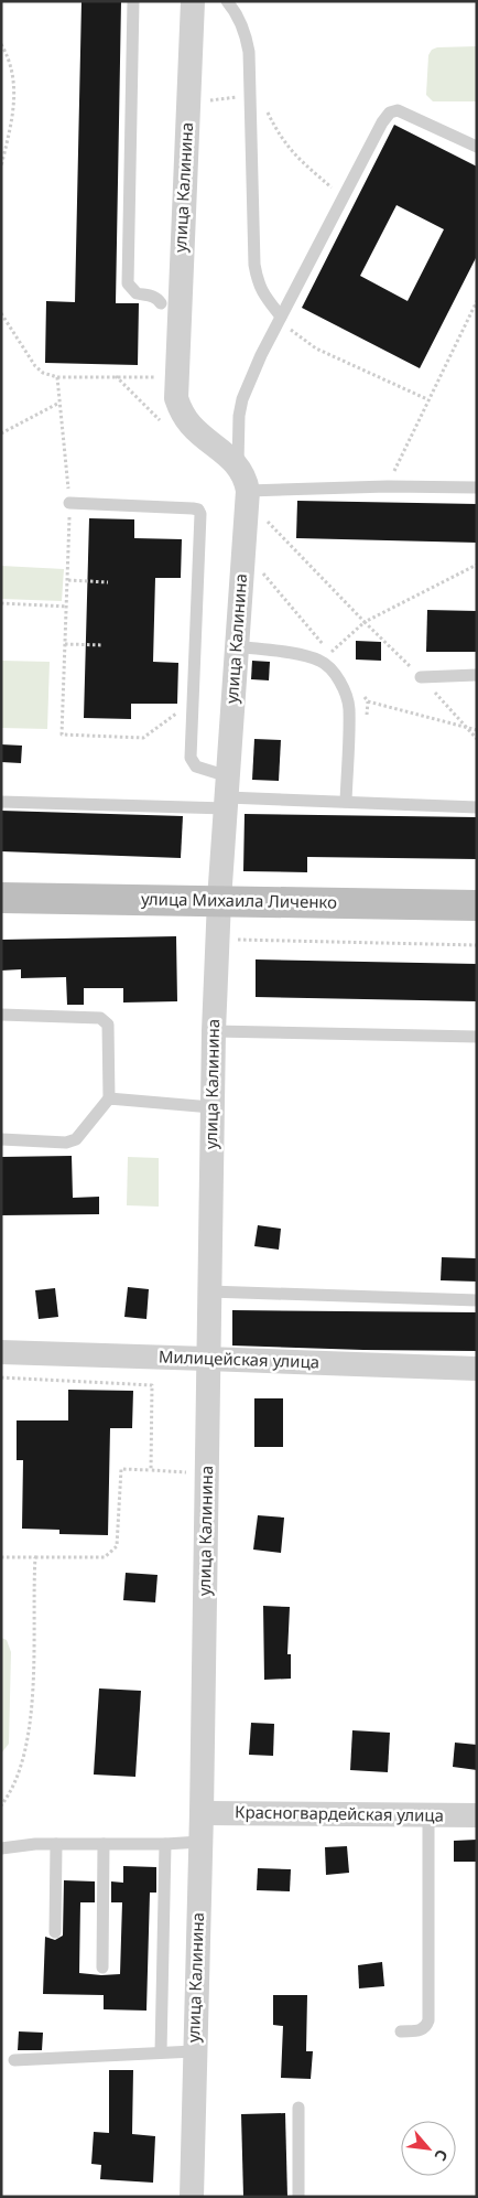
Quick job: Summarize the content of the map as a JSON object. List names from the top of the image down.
{
  "streets": {
    "main road": ["улица Михаила Личенко"],
    "street": ["улица Калинина", "Милицейская улица", "Красногвардейская улица"]
  },
  "crossings": [
    ["улица Калинина", "улица Михаила Личенко"],
    ["улица Калинина", "Милицейская улица"],
    ["улица Калинина", "Красногвардейская улица"]
  ],
  "north": "bottom right"
}
